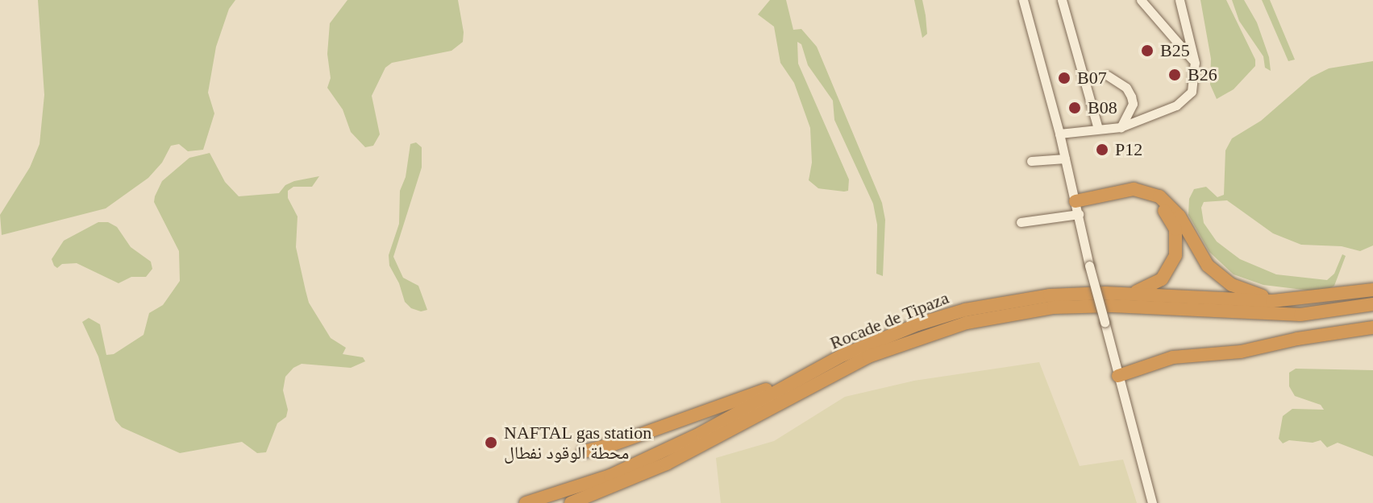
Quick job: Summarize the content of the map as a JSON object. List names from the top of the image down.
{
  "streets": {
    "highway": ["Rocade de Tipaza"]
  },
  "places": [
    "B25",
    "B26",
    "B07",
    "B08",
    "P12",
    "NAFTAL gas station محطة الوقود نفطال"
  ]
}
